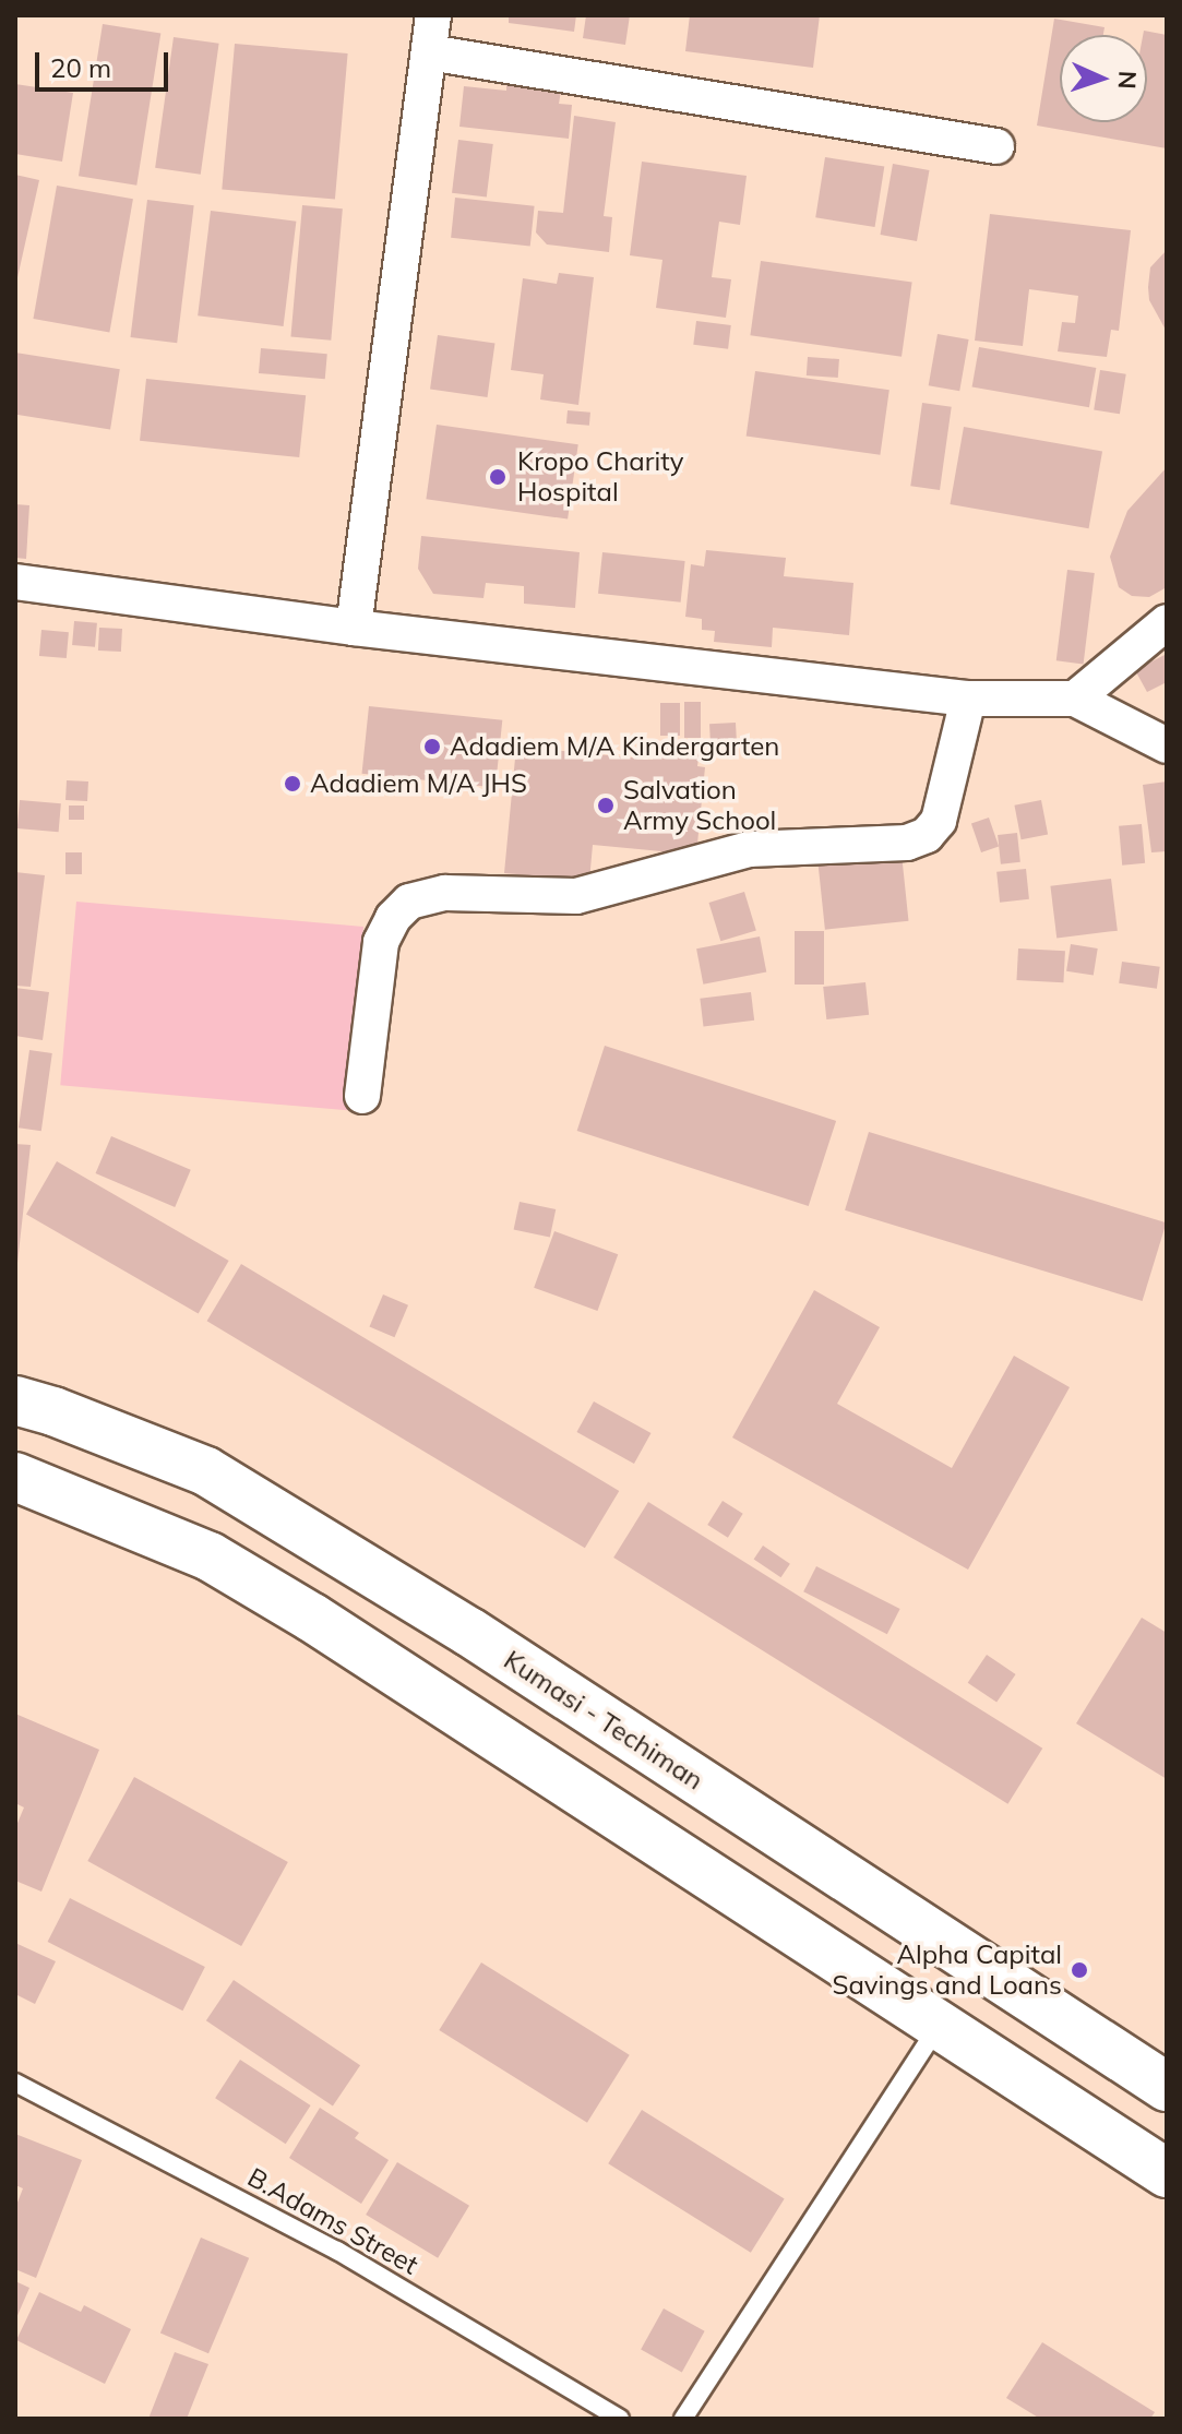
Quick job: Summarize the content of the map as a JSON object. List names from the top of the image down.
{
  "streets": {
    "highway": ["Kumasi - Techiman"],
    "lane": ["B.Adams Street"]
  },
  "places": [
    "Kropo Charity Hospital",
    "Adadiem M/A Kindergarten",
    "Adadiem M/A JHS",
    "Salvation Army School",
    "Alpha Capital Savings and Loans"
  ],
  "scale_bar": "20 m",
  "north": "right"
}
